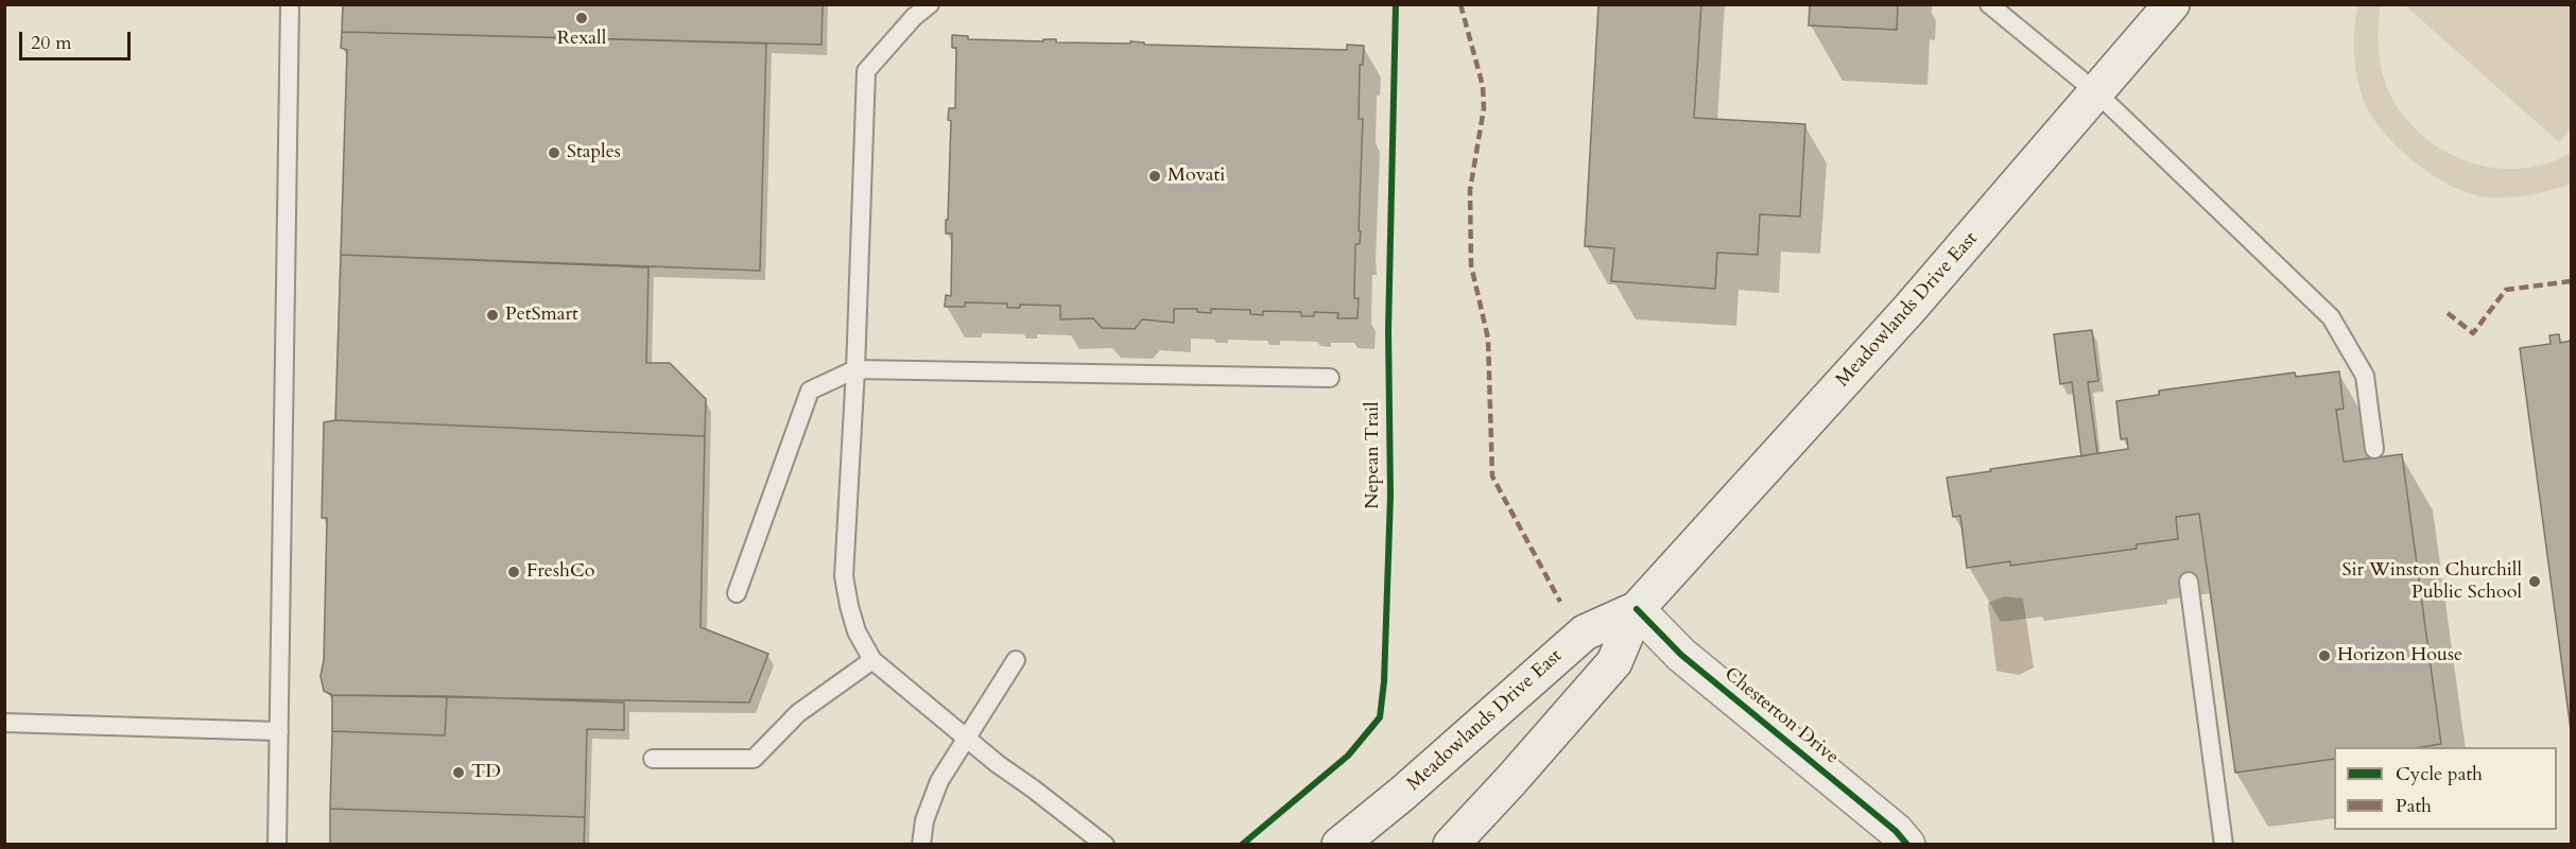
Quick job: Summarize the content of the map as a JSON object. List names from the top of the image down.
{
  "streets": {
    "main road": ["Meadowlands Drive East", "Chesterton Drive"],
    "cycle path": ["Nepean Trail"]
  },
  "crossings": [
    ["Meadowlands Drive East", "Chesterton Drive"]
  ],
  "places": [
    "Rexall",
    "Staples",
    "Movati",
    "PetSmart",
    "FreshCo",
    "Sir Winston Churchill Public School",
    "Horizon House",
    "TD"
  ],
  "legend": ["Cycle path", "Path"],
  "scale_bar": "20 m"
}
